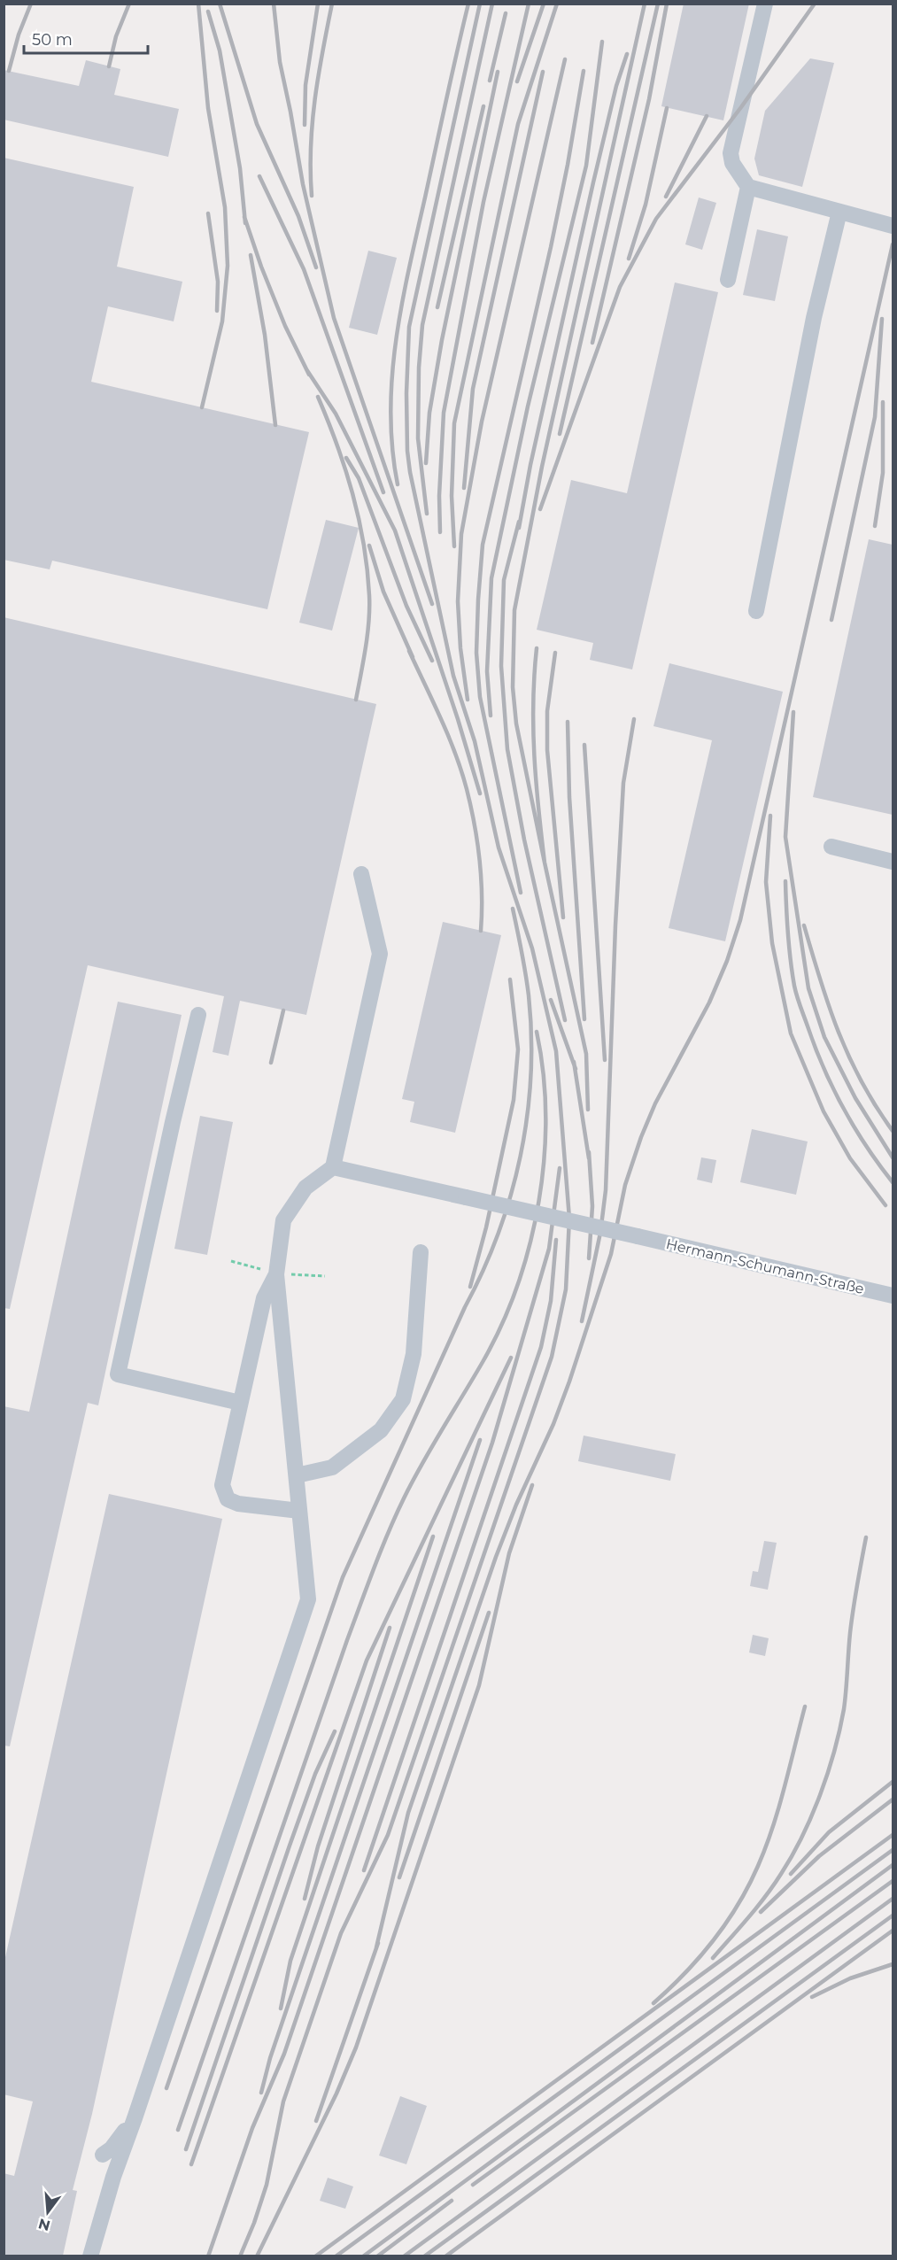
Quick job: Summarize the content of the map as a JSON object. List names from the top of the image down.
{
  "streets": {
    "lane": ["Hermann-Schumann-Straße"]
  },
  "scale_bar": "50 m",
  "north": "bottom"
}
